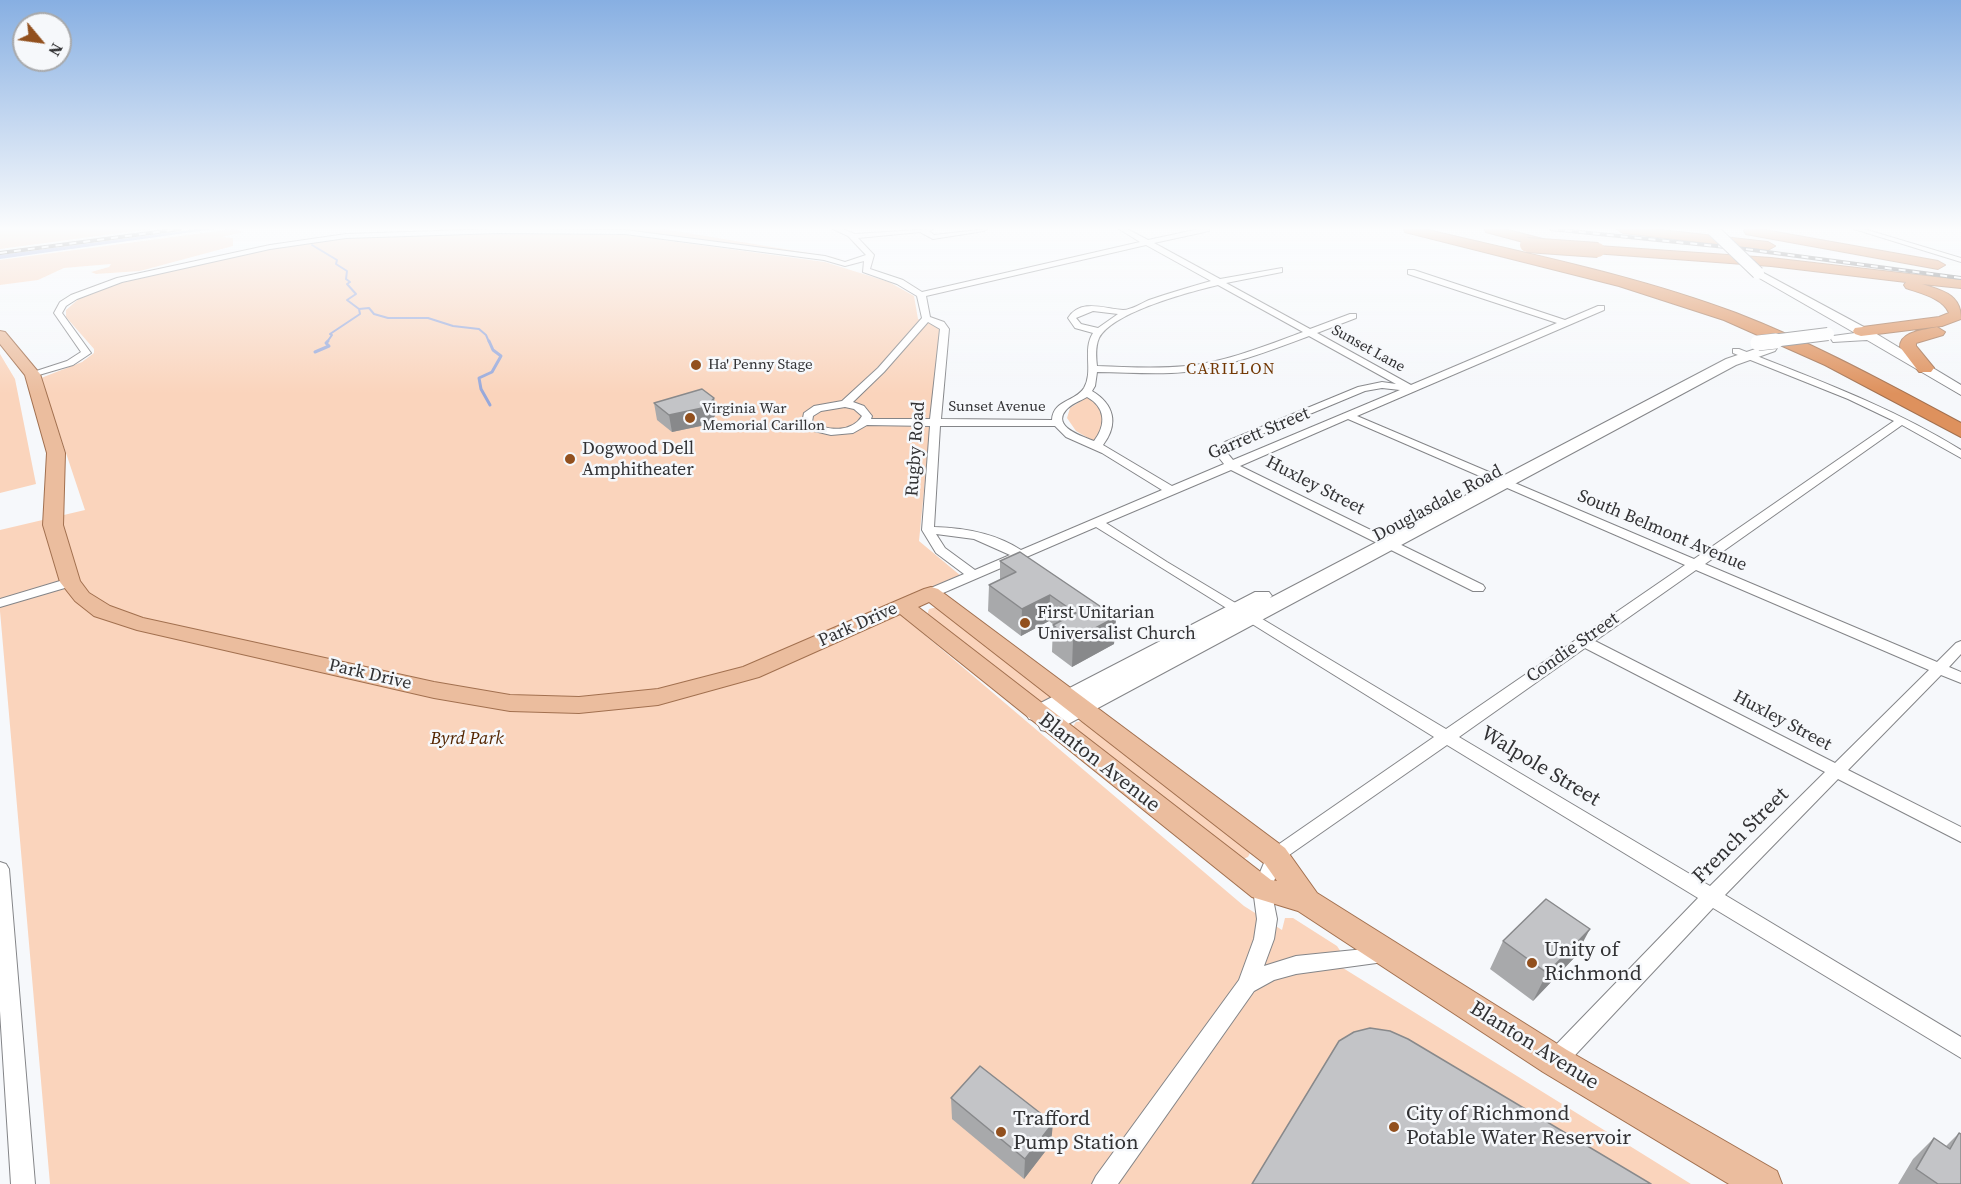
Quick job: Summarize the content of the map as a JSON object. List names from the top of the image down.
{
  "streets": {
    "main road": ["Park Drive", "Blanton Avenue"],
    "street": [
      "Sunset Lane",
      "Sunset Avenue",
      "Garrett Street",
      "Rugby Road",
      "Huxley Street",
      "Douglasdale Road",
      "South Belmont Avenue",
      "Condie Street",
      "Walpole Street",
      "French Street"
    ]
  },
  "crossings": [
    ["Sunset Lane", "Garrett Street"],
    ["Sunset Avenue", "Garrett Street"],
    ["Sunset Avenue", "Rugby Road"],
    ["Garrett Street", "Huxley Street"],
    ["Garrett Street", "South Belmont Avenue"],
    ["Garrett Street", "Park Drive"],
    ["Garrett Street", "Blanton Avenue"],
    ["Garrett Street", "Walpole Street"],
    ["Huxley Street", "Douglasdale Road"],
    ["Huxley Street", "Condie Street"],
    ["Huxley Street", "French Street"],
    ["Douglasdale Road", "South Belmont Avenue"],
    ["Douglasdale Road", "Blanton Avenue"],
    ["Douglasdale Road", "Walpole Street"],
    ["South Belmont Avenue", "Condie Street"],
    ["South Belmont Avenue", "French Street"],
    ["Park Drive", "Blanton Avenue"],
    ["Condie Street", "Blanton Avenue"],
    ["Condie Street", "Walpole Street"],
    ["Blanton Avenue", "French Street"],
    ["Walpole Street", "French Street"]
  ],
  "districts": ["CARILLON"],
  "parks": ["Byrd Park"],
  "places": [
    "Ha' Penny Stage",
    "Virginia War Memorial Carillon",
    "Dogwood Dell Amphitheater",
    "First Unitarian Universalist Church",
    "Unity of Richmond",
    "City of Richmond Potable Water Reservoir",
    "Trafford Pump Station"
  ],
  "north": "bottom right"
}
